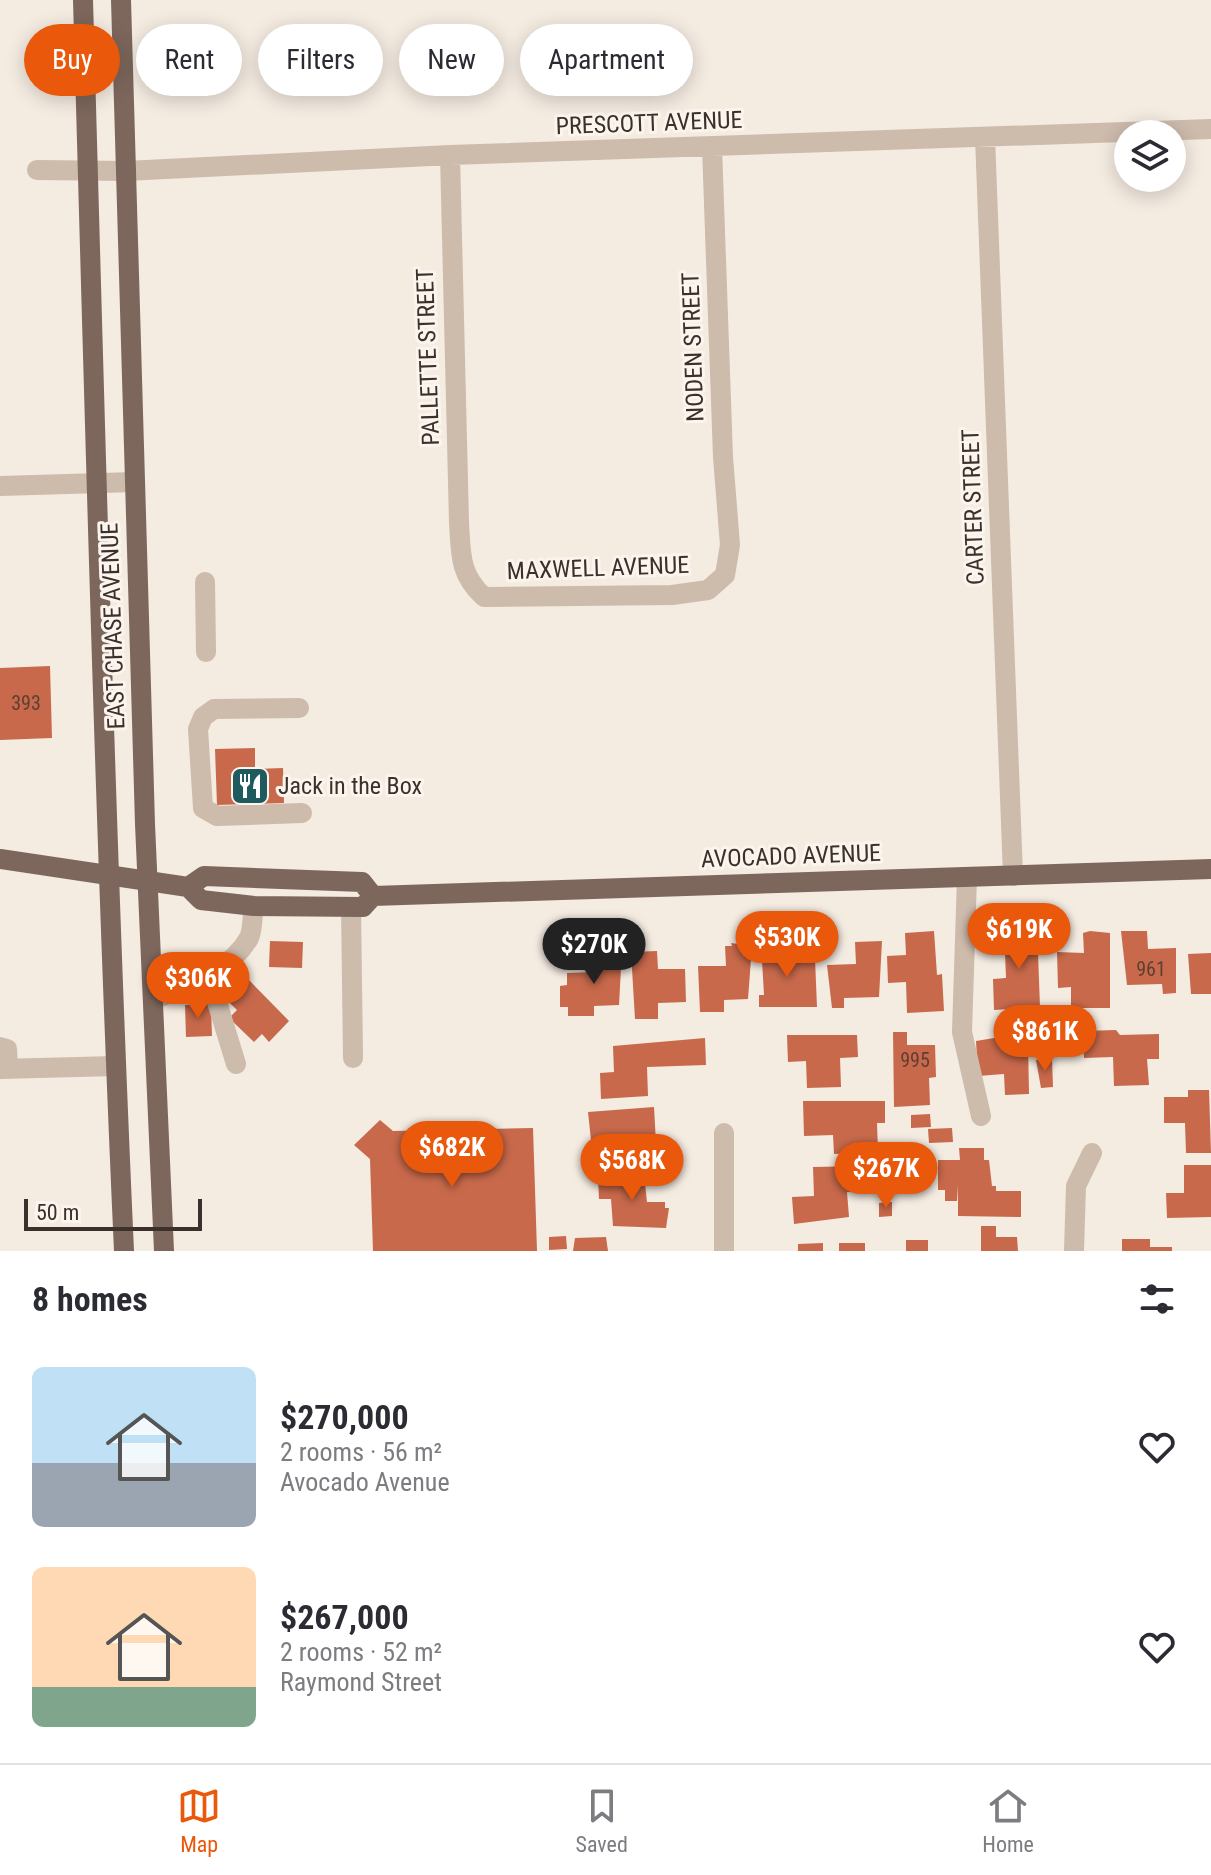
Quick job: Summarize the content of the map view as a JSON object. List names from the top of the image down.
{
  "streets": {
    "main road": ["EAST CHASE AVENUE", "AVOCADO AVENUE"],
    "street": [
      "PRESCOTT AVENUE",
      "NODEN STREET",
      "PALLETTE STREET",
      "CARTER STREET",
      "MAXWELL AVENUE"
    ]
  },
  "crossings": [
    ["PRESCOTT AVENUE", "NODEN STREET"],
    ["PRESCOTT AVENUE", "PALLETTE STREET"],
    ["PRESCOTT AVENUE", "CARTER STREET"],
    ["PRESCOTT AVENUE", "EAST CHASE AVENUE"],
    ["NODEN STREET", "MAXWELL AVENUE"],
    ["PALLETTE STREET", "MAXWELL AVENUE"],
    ["CARTER STREET", "AVOCADO AVENUE"],
    ["EAST CHASE AVENUE", "AVOCADO AVENUE"]
  ],
  "places": {
    "restaurant": ["Jack in the Box"]
  },
  "house_numbers": ["393", "961", "995"],
  "scale_bar": "50 m",
  "page": {
    "chip": [
      "Buy",
      "Rent",
      "Filters",
      "New",
      "Apartment"
    ],
    "price": [
      "$619K",
      "$530K",
      "$270K",
      "$306K",
      "$861K",
      "$682K",
      "$568K",
      "$267K"
    ],
    "scale": "50 m",
    "heading": "8 homes",
    "list": [
      {
        "name": "$270,000",
        "note": "2 rooms · 56 m² · Avocado Avenue"
      },
      {
        "name": "$267,000",
        "note": "2 rooms · 52 m² · Raymond Street"
      }
    ],
    "tabs": ["Map", "Saved", "Home"]
  }
}
